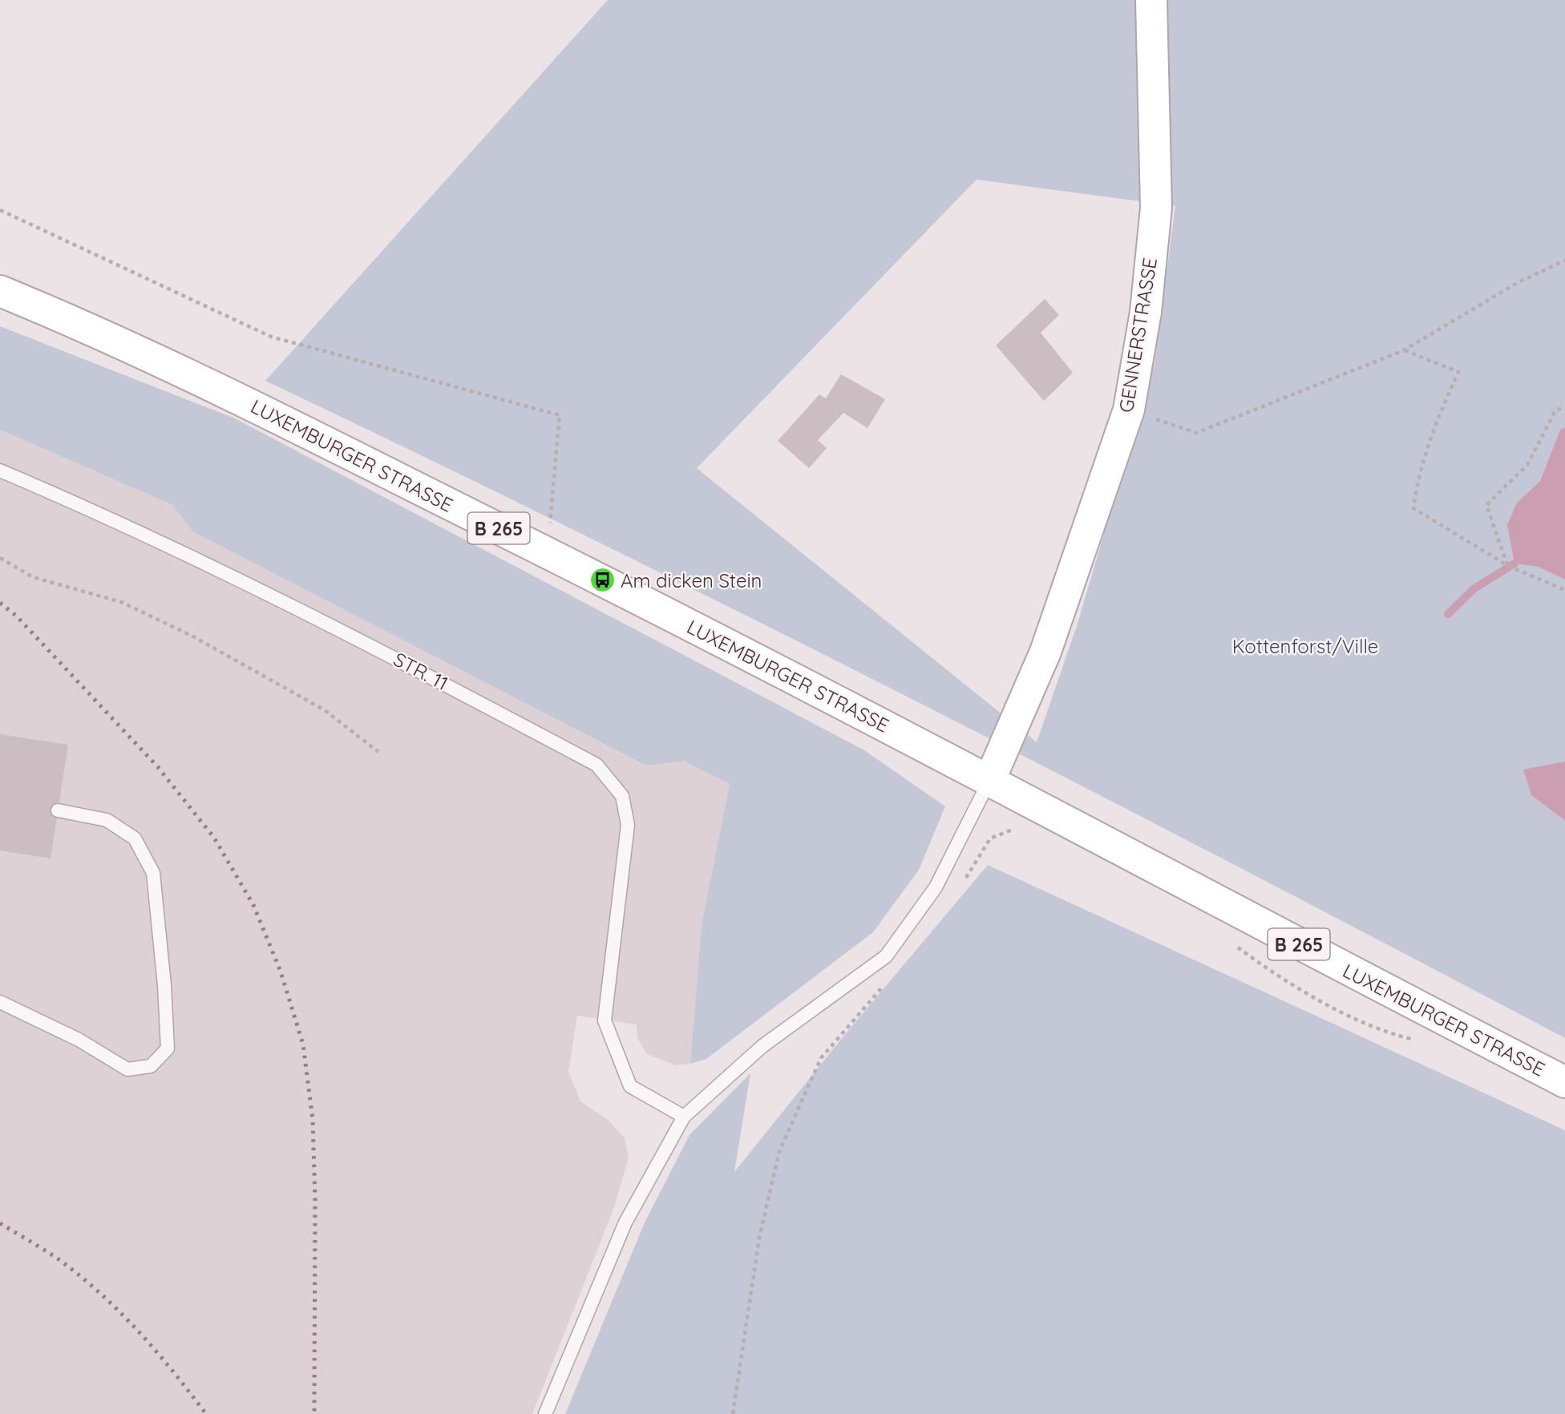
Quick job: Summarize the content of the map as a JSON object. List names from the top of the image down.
{
  "streets": {
    "main road": ["GENNERSTRASSE", "LUXEMBURGER STRASSE", "B 265"],
    "lane": ["STR. 11"]
  },
  "crossings": [
    ["GENNERSTRASSE", "LUXEMBURGER STRASSE"]
  ],
  "parks": ["Kottenforst/Ville"],
  "places": {
    "bus stop": ["Am dicken Stein"]
  }
}
